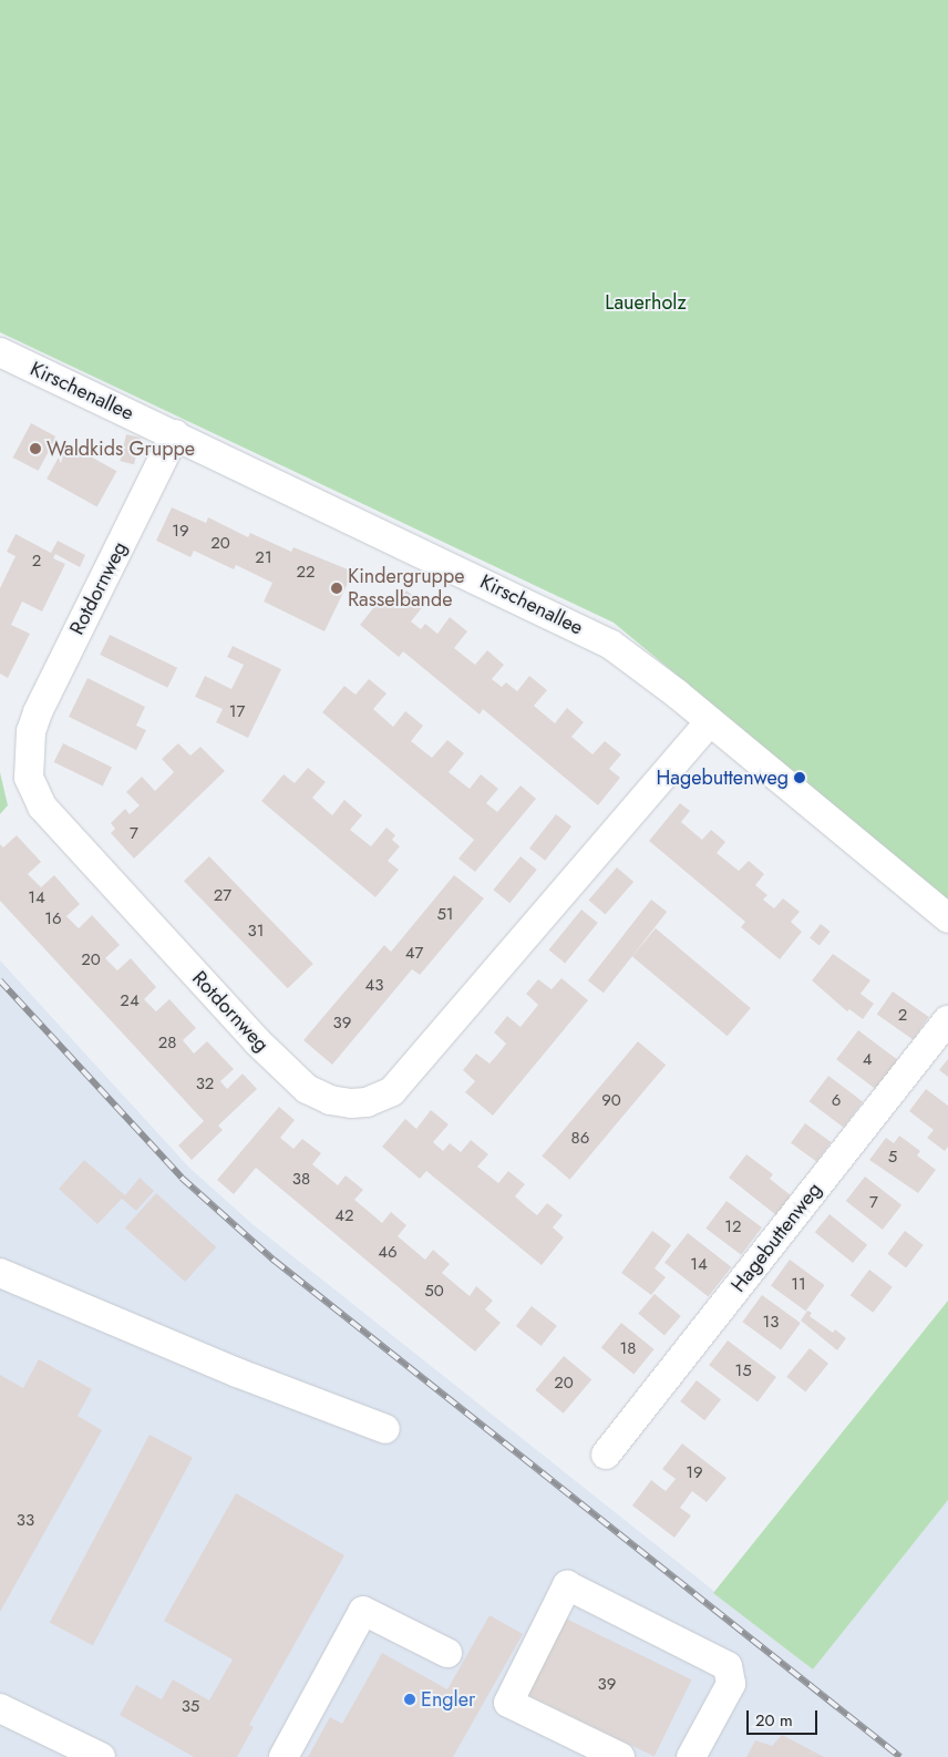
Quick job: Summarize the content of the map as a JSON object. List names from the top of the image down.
{
  "streets": {
    "street": ["Kirschenallee", "Rotdornweg", "Hagebuttenweg"]
  },
  "crossings": [
    ["Kirschenallee", "Rotdornweg"]
  ],
  "parks": ["Lauerholz"],
  "places": [
    "Waldkids Gruppe",
    "Kindergruppe Rasselbande",
    "Hagebuttenweg",
    "Engler"
  ],
  "house_numbers": [
    "19",
    "20",
    "21",
    "2",
    "22",
    "17",
    "7",
    "27",
    "14",
    "51",
    "16",
    "31",
    "47",
    "20",
    "43",
    "24",
    "2",
    "39",
    "28",
    "4",
    "32",
    "90",
    "6",
    "86",
    "5",
    "38",
    "7",
    "42",
    "12",
    "46",
    "14",
    "11",
    "50",
    "13",
    "18",
    "15",
    "20",
    "19",
    "33",
    "39",
    "35"
  ],
  "scale_bar": "20 m"
}
